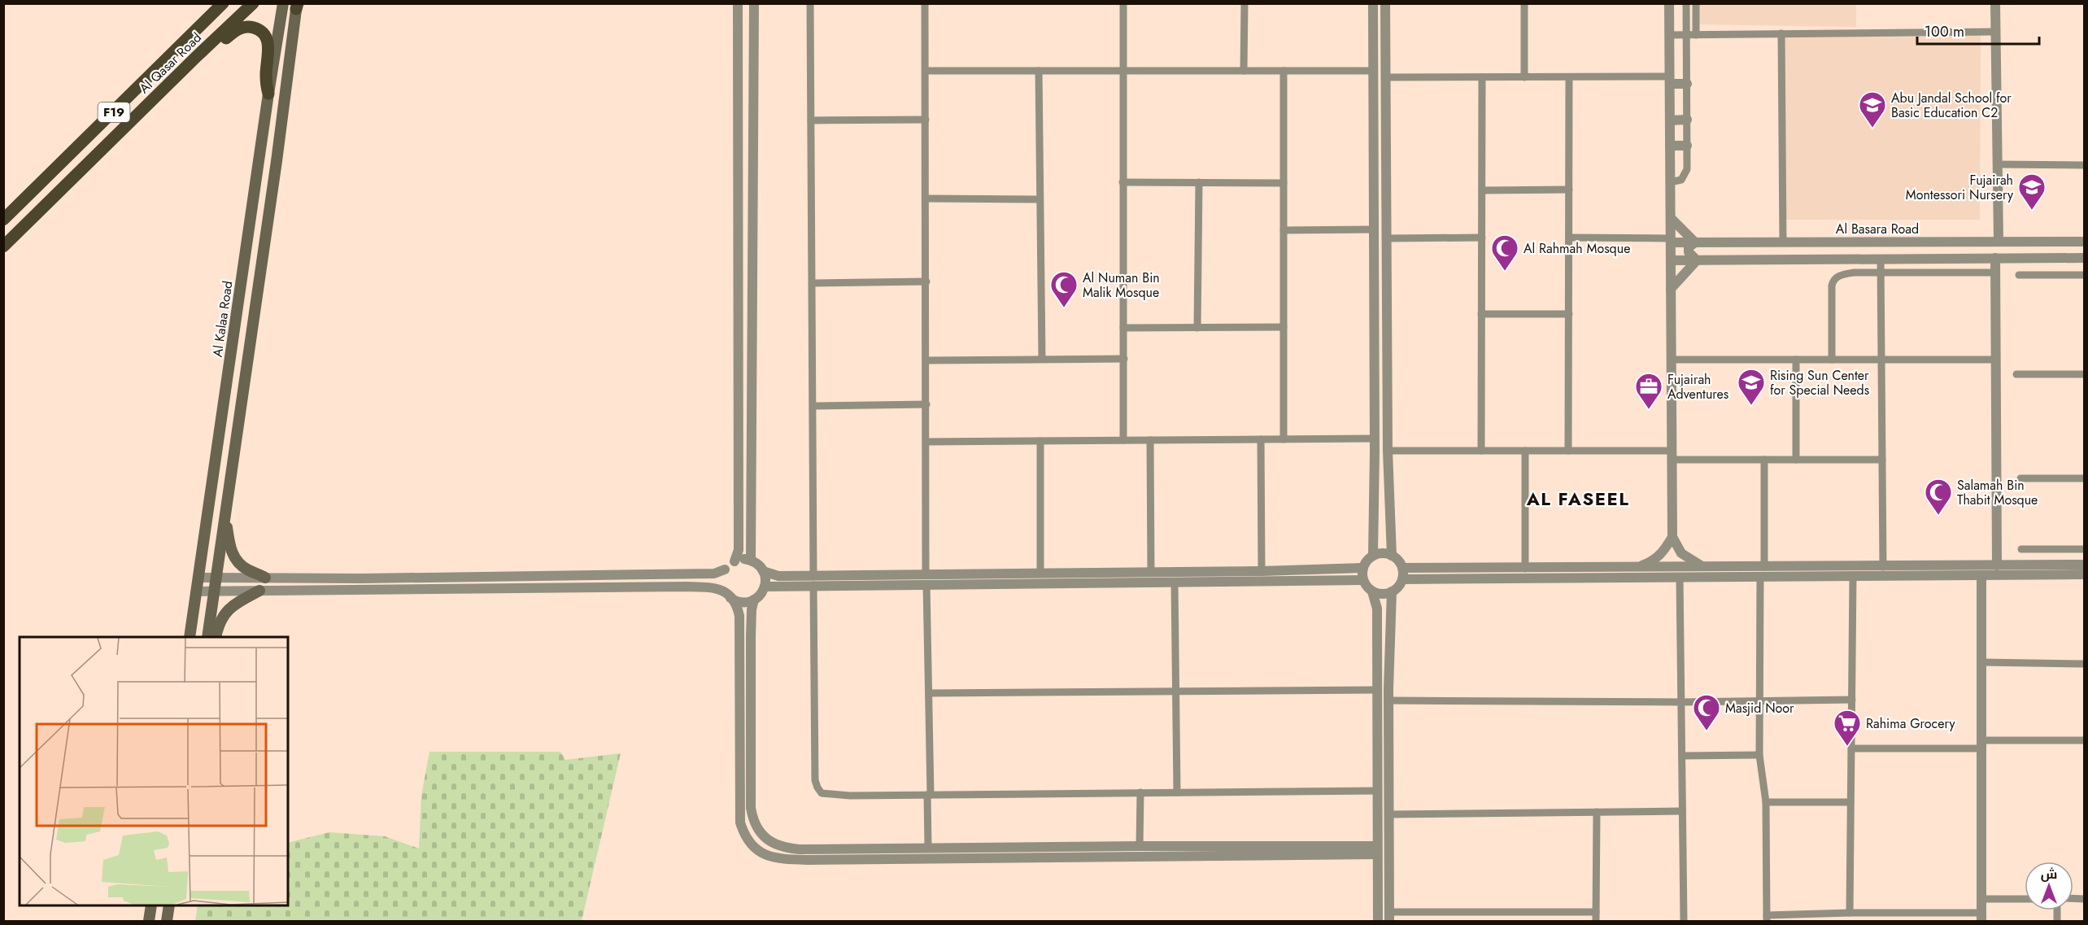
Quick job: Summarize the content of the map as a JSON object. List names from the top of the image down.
{
  "streets": {
    "main road": ["Al Qasar Road", "F19", "Al Kalaa Road"],
    "street": ["Al Basara Road"]
  },
  "districts": ["AL FASEEL"],
  "places": {
    "school or university": ["Abu Jandal School for Basic Education C2", "Fujairah Montessori Nursery", "Rising Sun Center for Special Needs"],
    "mosque": [
      "Al Rahmah Mosque",
      "Al Numan Bin Malik Mosque",
      "Salamah Bin Thabit Mosque",
      "Masjid Noor"
    ],
    "office": ["Fujairah Adventures"],
    "supermarket": ["Rahima Grocery"]
  },
  "scale_bar": "100 m",
  "north": "top"
}
